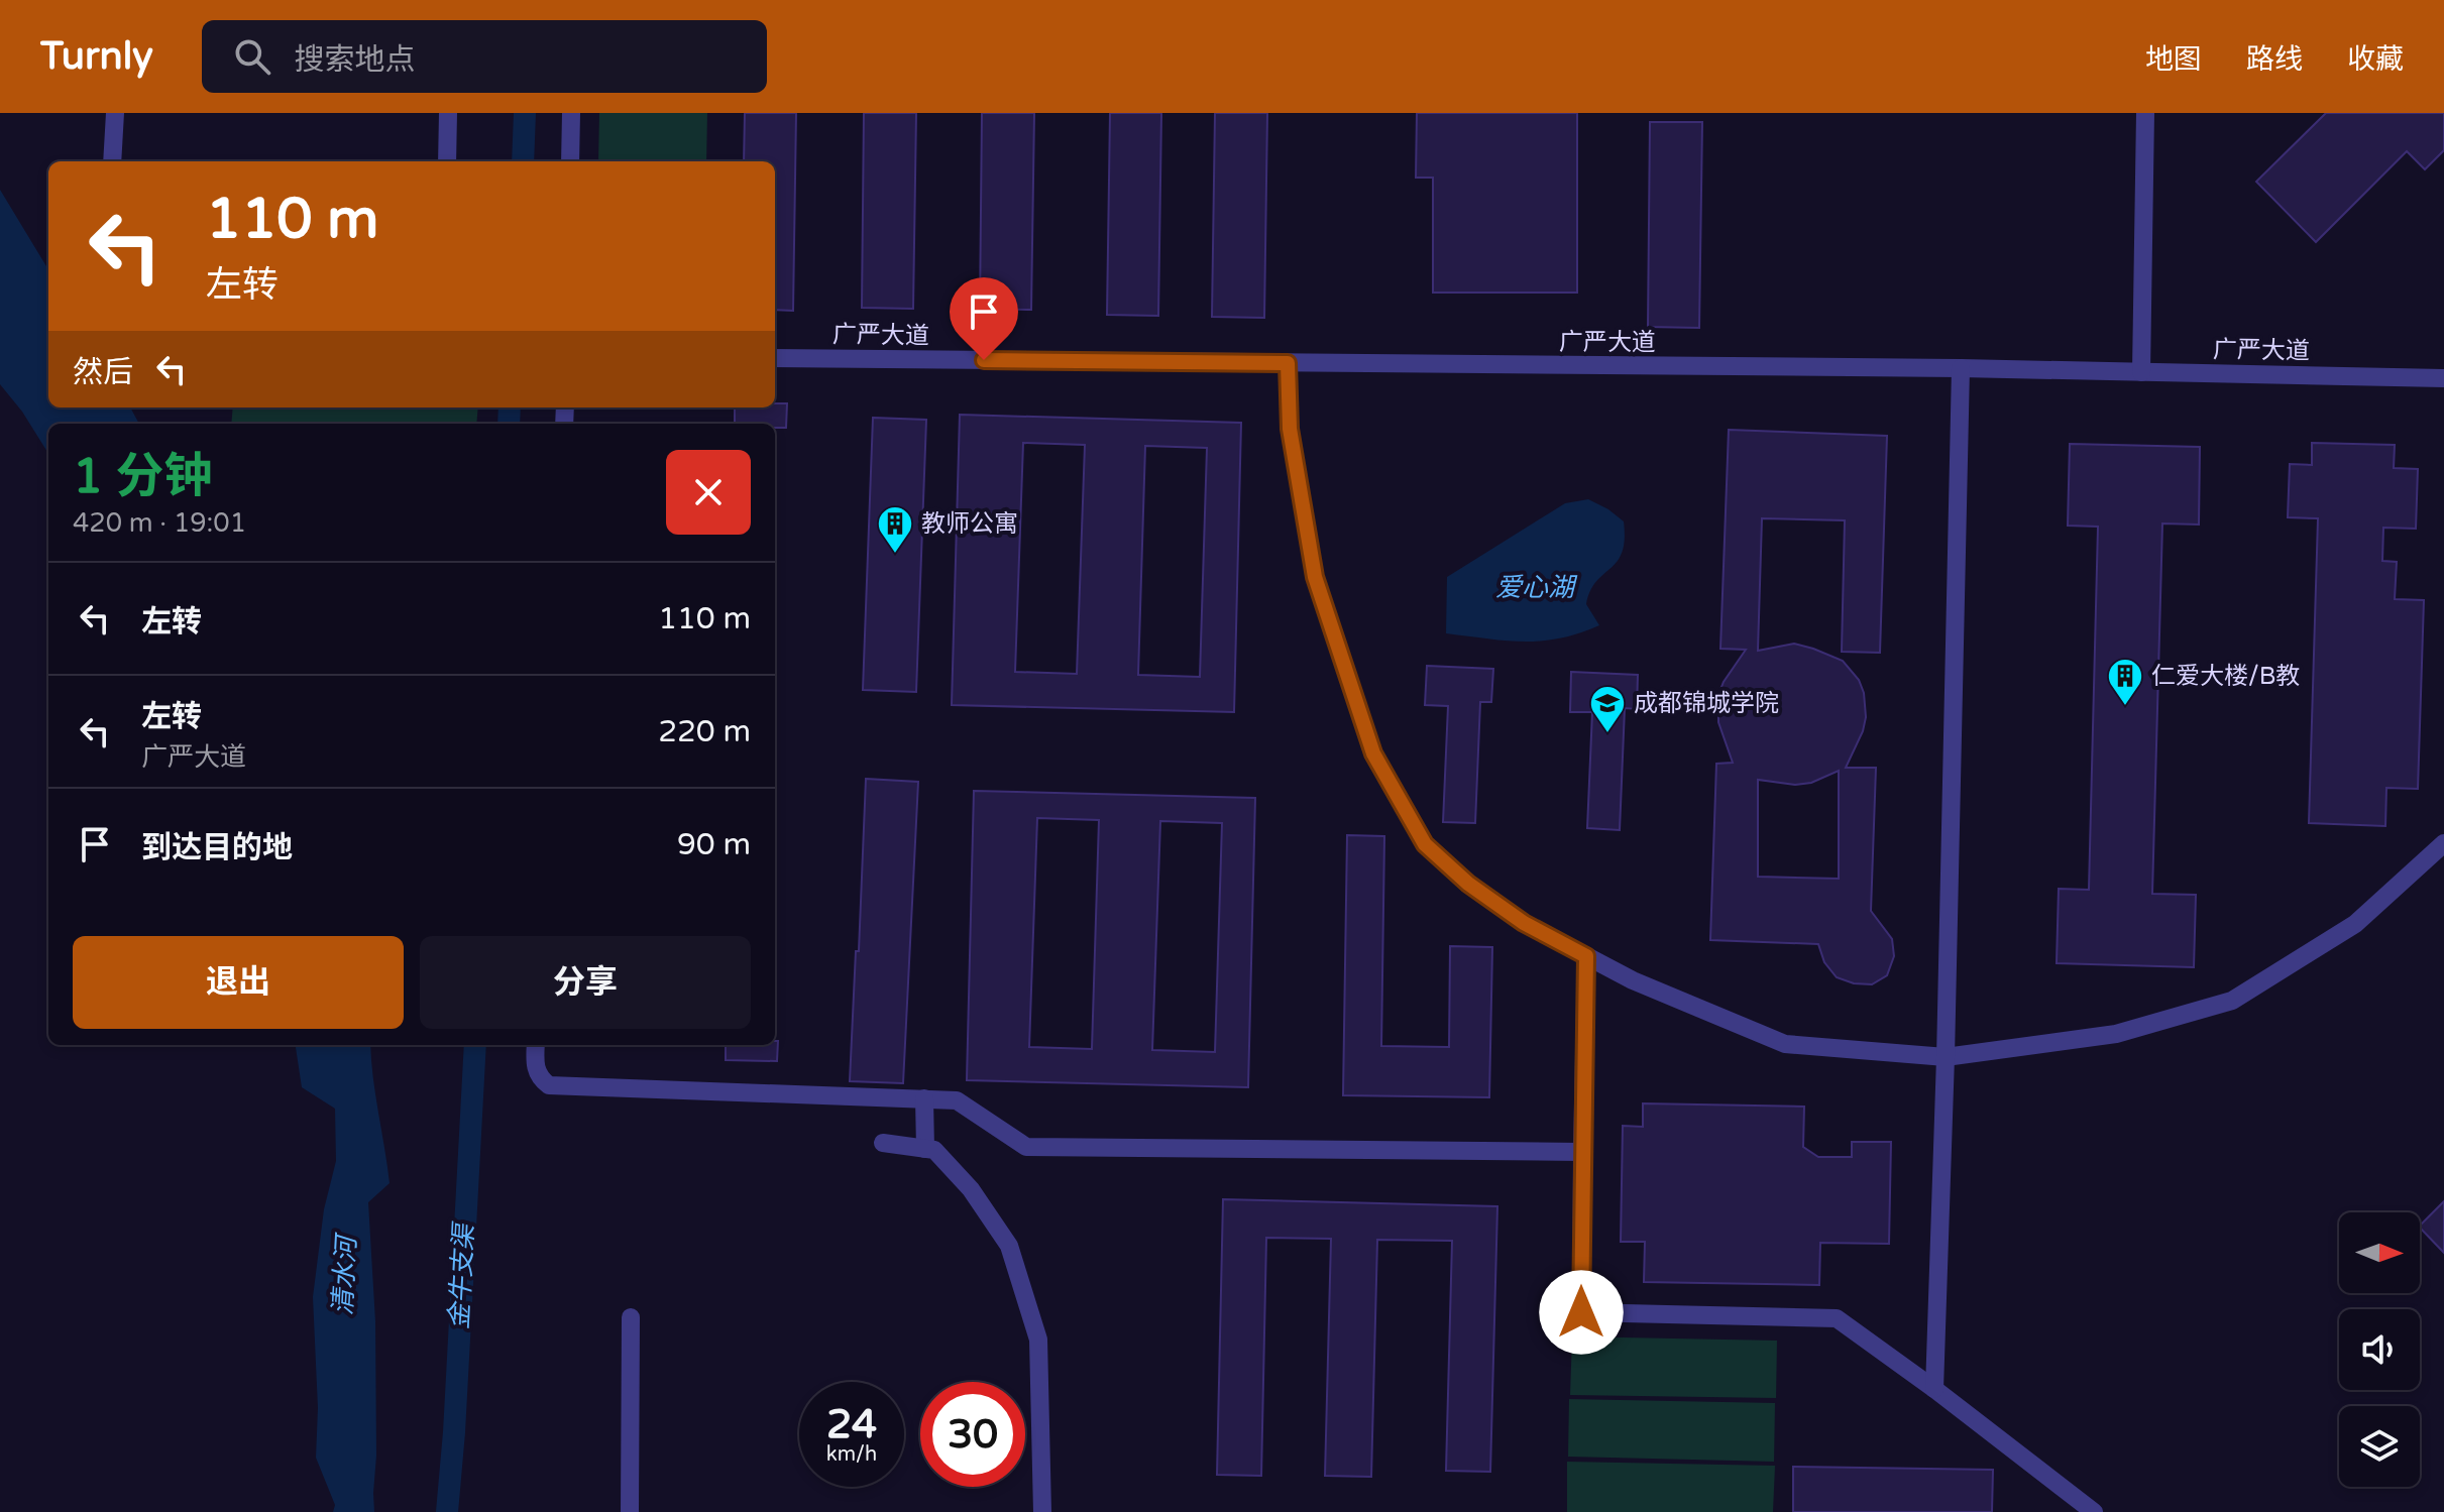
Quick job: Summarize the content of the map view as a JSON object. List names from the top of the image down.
{
  "streets": {
    "street": ["广严大道"]
  },
  "water": ["爱心湖", "清水河", "金牛支渠"],
  "places": {
    "building": ["教师公寓", "仁爱大楼/B教"],
    "school or university": ["成都锦城学院"]
  },
  "north": "right",
  "page": {
    "header": "Turnly",
    "search": "搜索地点",
    "nav": ["地图", "路线", "收藏"],
    "turn": ["110 m", "左转"],
    "then": "然后",
    "heading": ["1 分钟", "420 m · 19:01"],
    "list": [
      {
        "name": "左转",
        "value": "110 m"
      },
      {
        "name": "左转",
        "note": "广严大道",
        "value": "220 m"
      },
      {
        "name": "到达目的地",
        "value": "90 m"
      }
    ],
    "buttons": ["退出", "分享"],
    "speed": "24 km/h",
    "limit": "30"
  }
}
